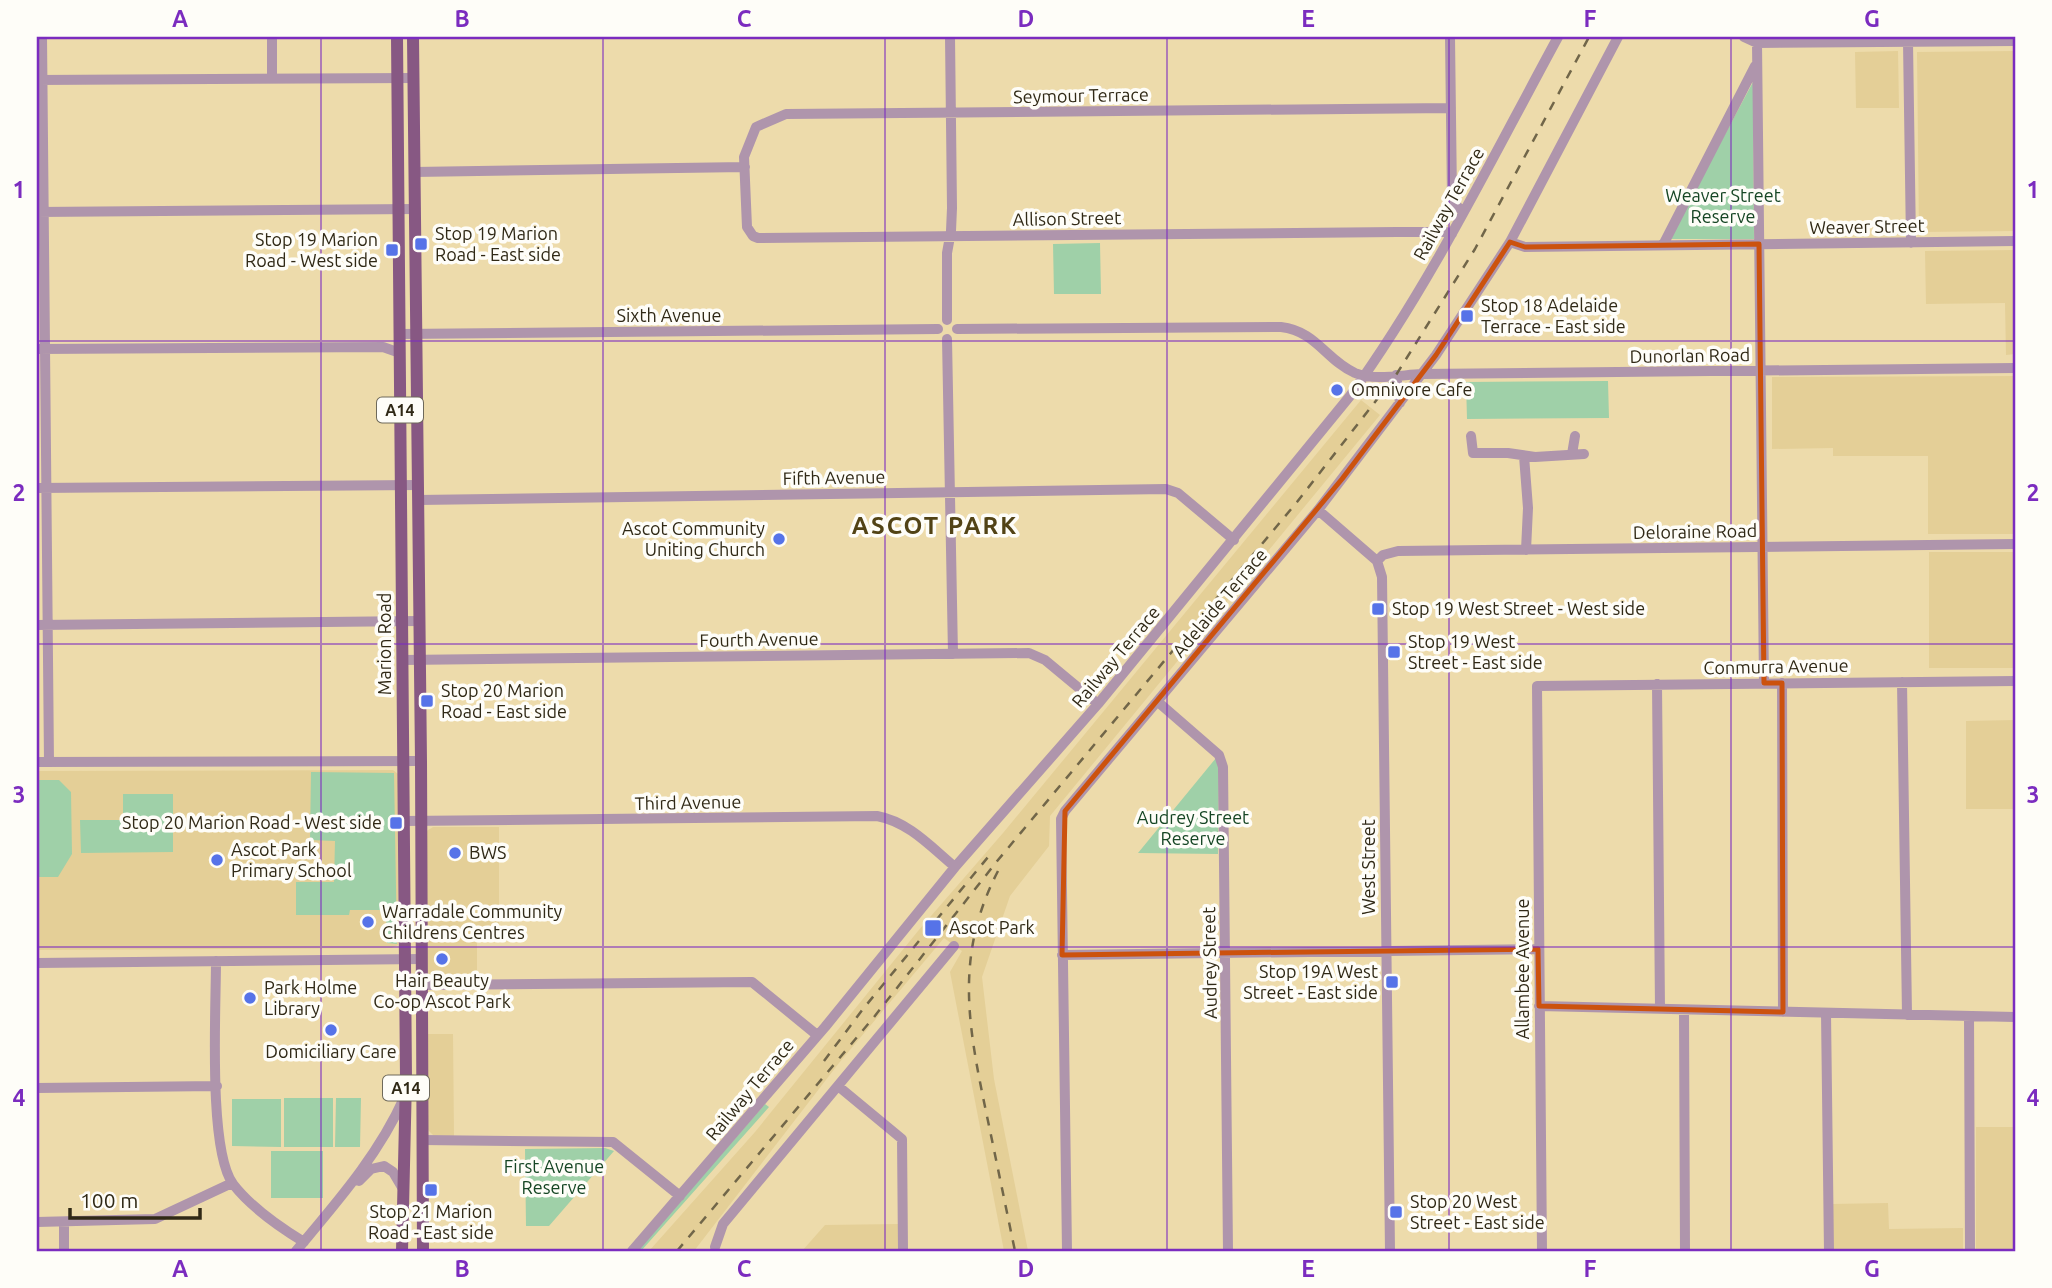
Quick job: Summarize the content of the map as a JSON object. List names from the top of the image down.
{
  "streets": {
    "main road": ["A14", "Marion Road"],
    "street": [
      "Seymour Terrace",
      "Railway Terrace",
      "Allison Street",
      "Weaver Street",
      "Sixth Avenue",
      "Dunorlan Road",
      "Fifth Avenue",
      "Deloraine Road",
      "Adelaide Terrace",
      "Fourth Avenue",
      "Conmurra Avenue",
      "Third Avenue",
      "West Street",
      "Audrey Street",
      "Allambee Avenue"
    ]
  },
  "crossings": [
    ["Seymour Terrace", "Allison Street"],
    ["Railway Terrace", "Allison Street"],
    ["Railway Terrace", "Dunorlan Road"],
    ["Railway Terrace", "Fifth Avenue"],
    ["Railway Terrace", "Fourth Avenue"],
    ["Railway Terrace", "Third Avenue"],
    ["Weaver Street", "Adelaide Terrace"],
    ["Sixth Avenue", "Marion Road"],
    ["Dunorlan Road", "Adelaide Terrace"],
    ["Fifth Avenue", "Marion Road"],
    ["Deloraine Road", "West Street"],
    ["Adelaide Terrace", "Audrey Street"],
    ["Fourth Avenue", "Marion Road"],
    ["Marion Road", "Third Avenue"],
    ["Conmurra Avenue", "Allambee Avenue"]
  ],
  "districts": ["ASCOT PARK"],
  "parks": ["Weaver Street Reserve", "Audrey Street Reserve", "First Avenue Reserve"],
  "places": {
    "transit": [
      "Stop 19 Marion Road - East side",
      "Stop 19 Marion Road - West side",
      "Stop 18 Adelaide Terrace - East side",
      "Stop 19 West Street - West side",
      "Stop 19 West Street - East side",
      "Stop 20 Marion Road - East side",
      "Stop 20 Marion Road - West side",
      "Ascot Park",
      "Stop 19A West Street - East side",
      "Stop 21 Marion Road - East side",
      "Stop 20 West Street - East side"
    ],
    "other": [
      "Omnivore Cafe",
      "Ascot Community Uniting Church",
      "BWS",
      "Ascot Park Primary School",
      "Warradale Community Childrens Centres",
      "Hair Beauty Co-op Ascot Park",
      "Park Holme Library",
      "Domiciliary Care"
    ]
  },
  "scale_bar": "100 m",
  "grid": {
    "columns": [
      "A",
      "B",
      "C",
      "D",
      "E",
      "F",
      "G"
    ],
    "rows": [
      "1",
      "2",
      "3",
      "4"
    ]
  }
}
